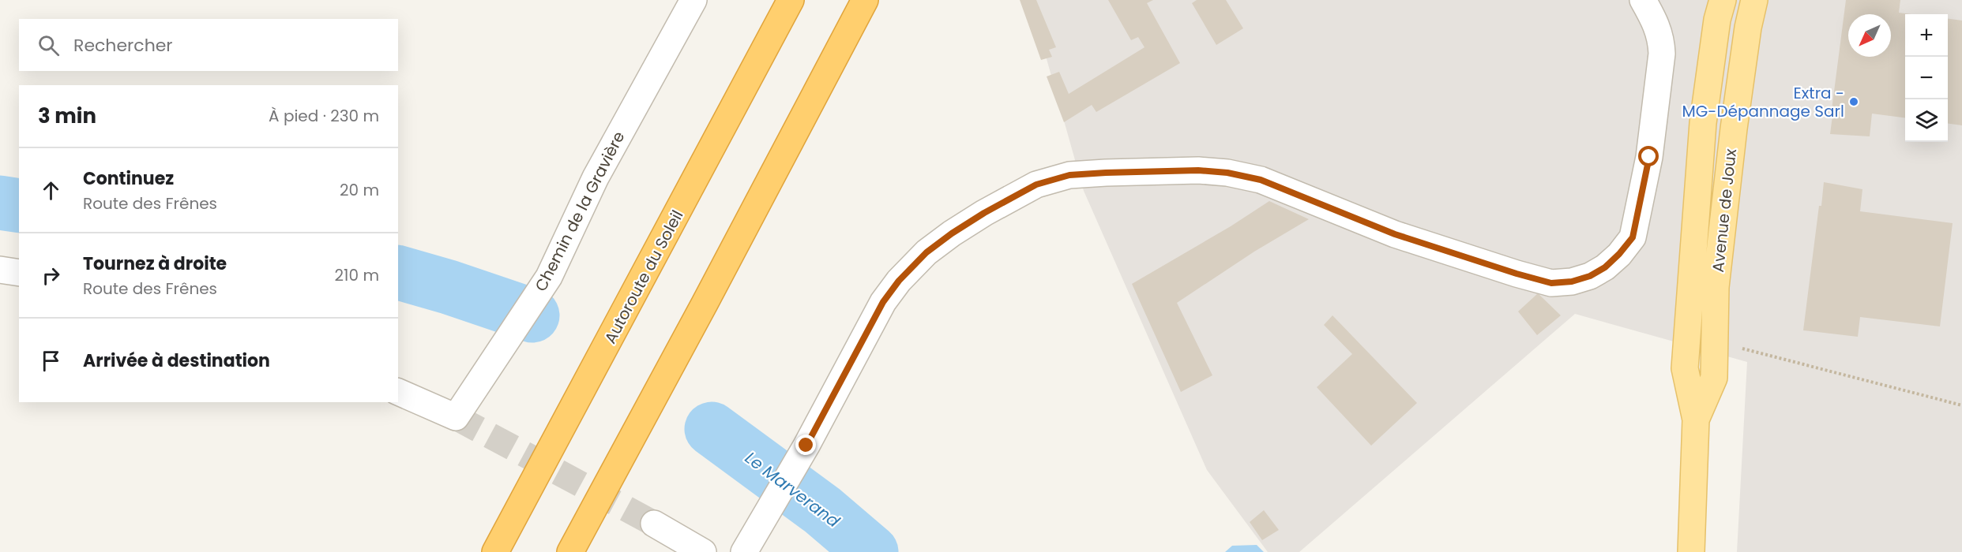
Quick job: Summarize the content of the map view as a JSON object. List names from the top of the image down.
{
  "streets": {
    "highway": ["Autoroute du Soleil"],
    "main road": ["Avenue de Joux"],
    "street": ["Chemin de la Gravière"]
  },
  "water": ["Le Marverand"],
  "places": ["Extra - MG-Dépannage Sarl"],
  "north": "bottom left",
  "page": {
    "map_buttons": ["+", "−"],
    "search": "Rechercher",
    "heading": ["3 min", "À pied · 230 m"],
    "list": [
      ["Continuez", "Route des Frênes", "20 m"],
      ["Tournez à droite", "Route des Frênes", "210 m"],
      "Arrivée à destination"
    ]
  }
}
